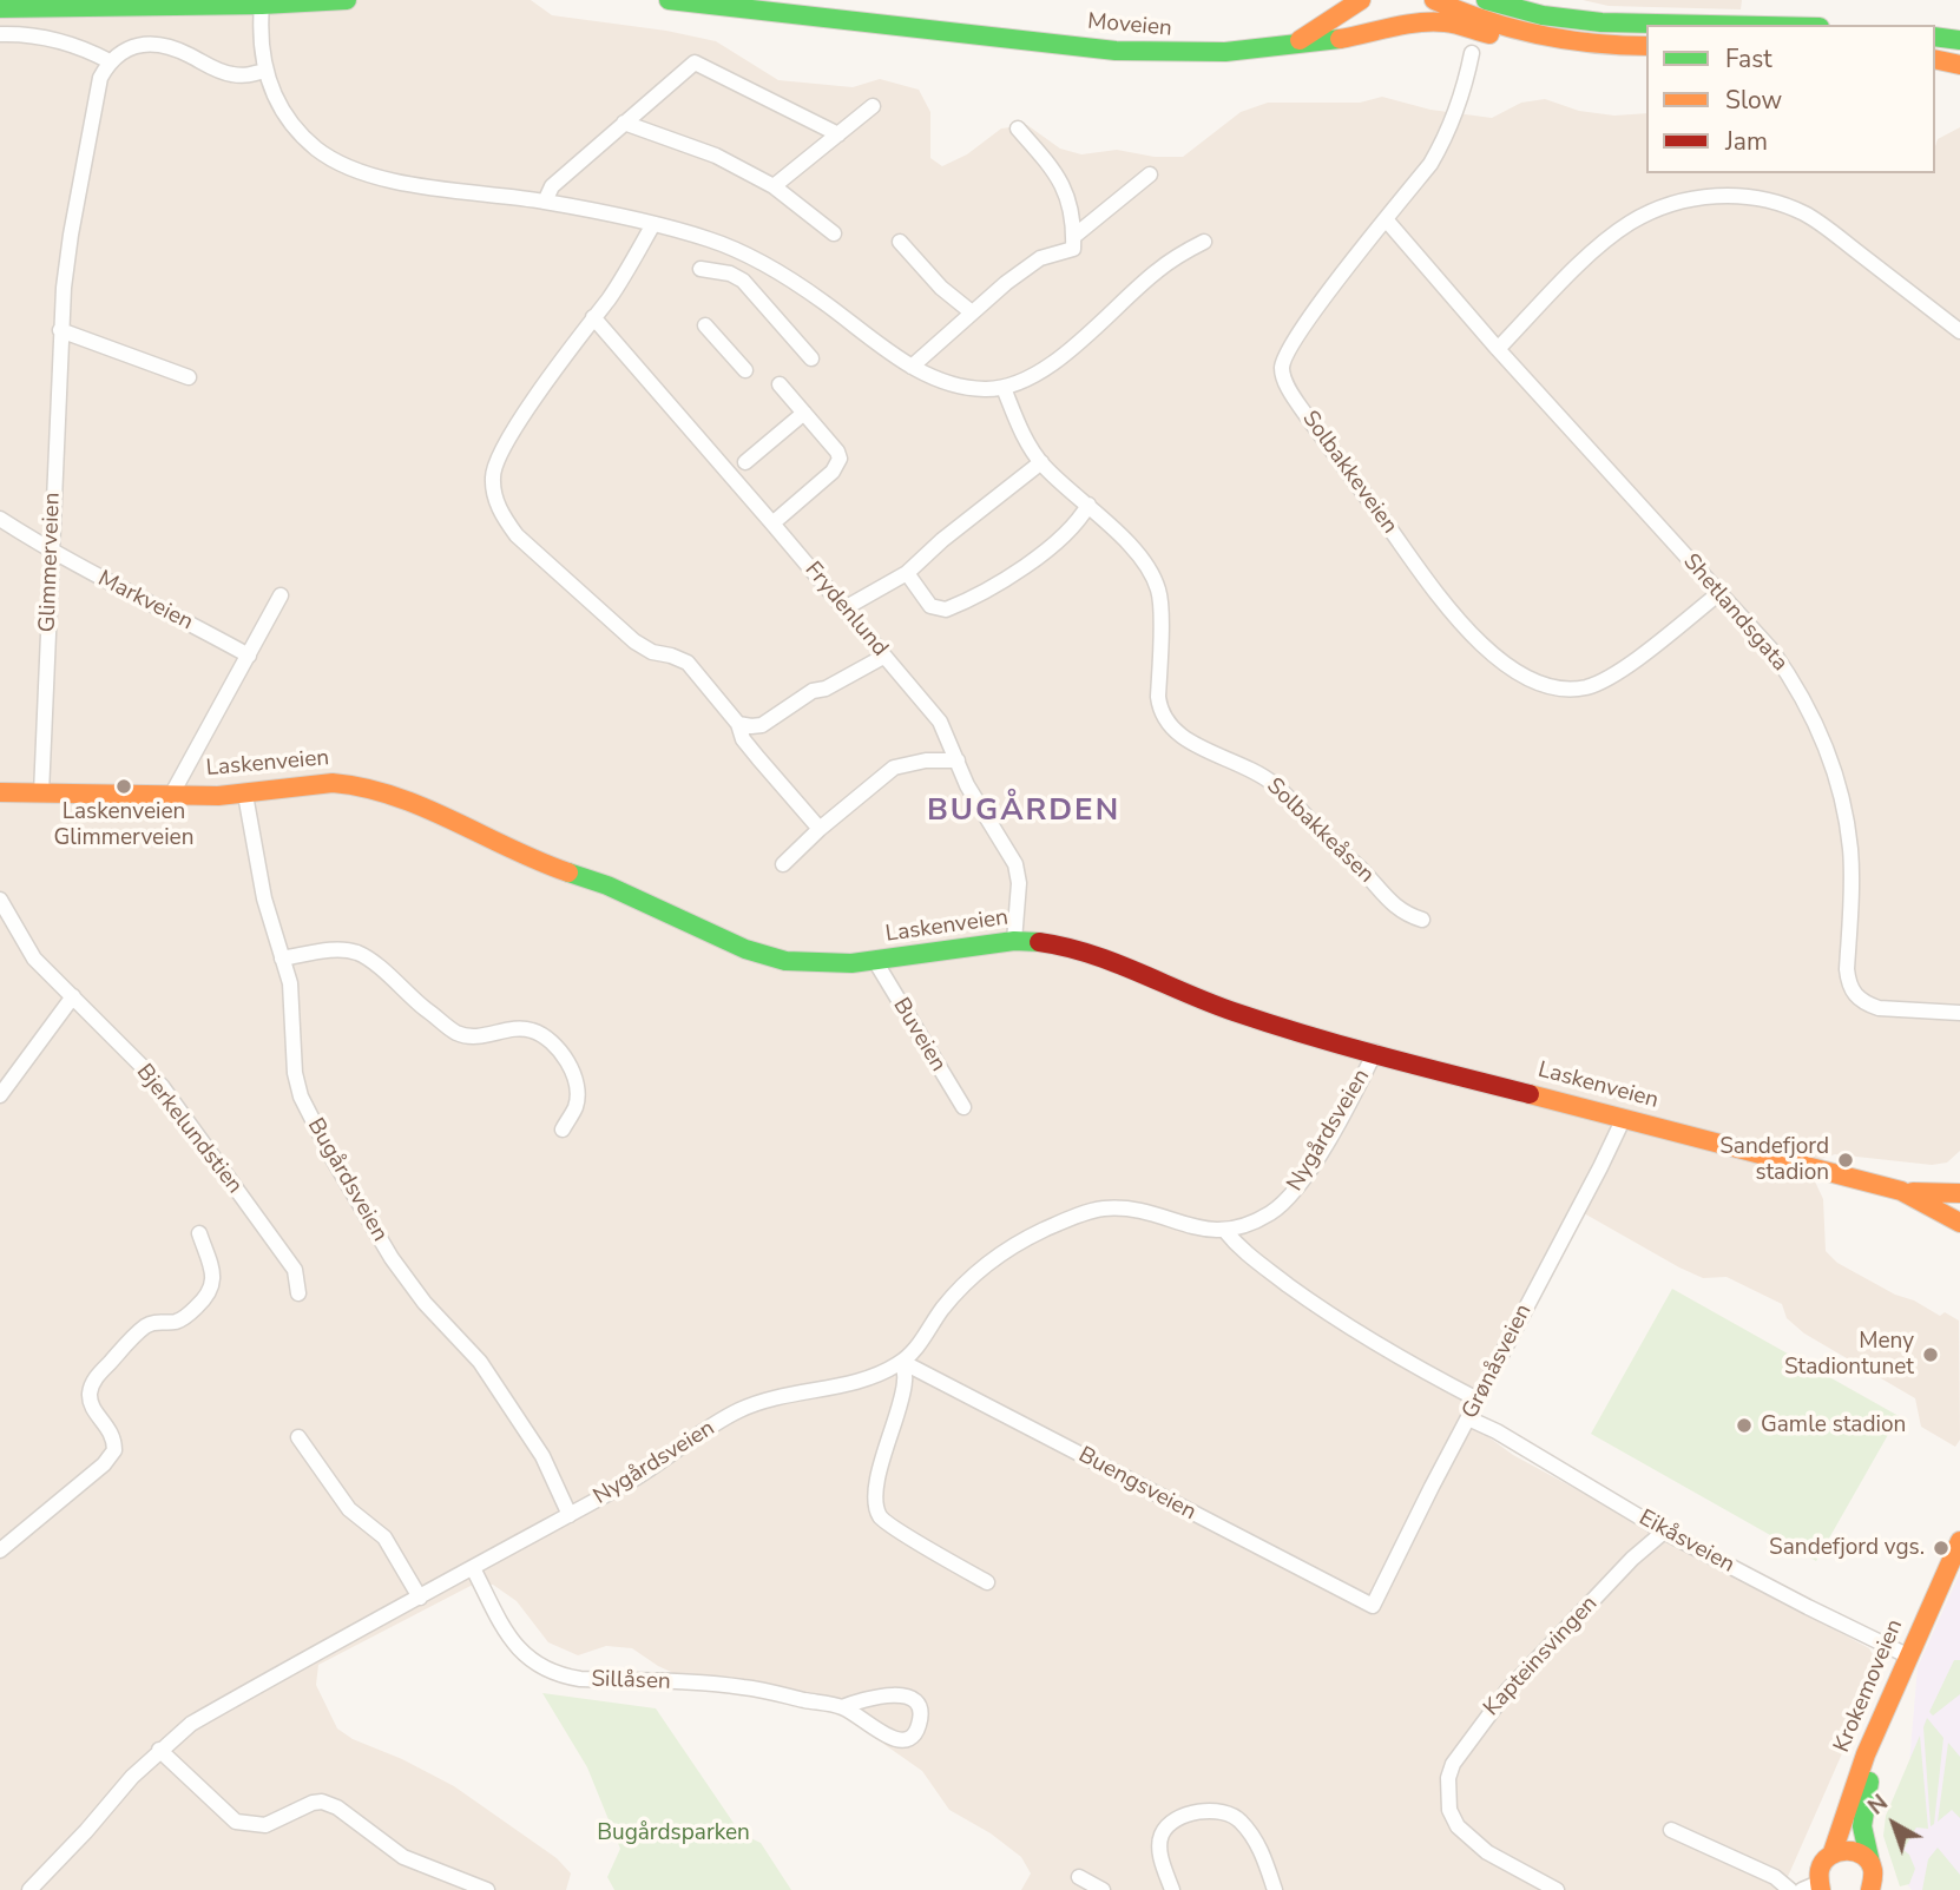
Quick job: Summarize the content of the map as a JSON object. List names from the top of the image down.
{
  "streets": {
    "street": [
      "Moveien",
      "Solbakkeveien",
      "Glimmerveien",
      "Markveien",
      "Frydenlund",
      "Shetlandsgata",
      "Laskenveien",
      "Solbakkeåsen",
      "Buveien",
      "Bjerkelundstien",
      "Nygårdsveien",
      "Bugårdsveien",
      "Grønåsveien",
      "Buengsveien",
      "Eikåsveien",
      "Kapteinsvingen",
      "Sillåsen",
      "Krokemoveien"
    ]
  },
  "crossings": [
    ["Solbakkeveien", "Shetlandsgata"],
    ["Glimmerveien", "Markveien"],
    ["Glimmerveien", "Laskenveien"],
    ["Frydenlund", "Laskenveien"],
    ["Laskenveien", "Buveien"],
    ["Laskenveien", "Nygårdsveien"],
    ["Laskenveien", "Bugårdsveien"],
    ["Laskenveien", "Grønåsveien"],
    ["Nygårdsveien", "Bugårdsveien"],
    ["Nygårdsveien", "Buengsveien"],
    ["Nygårdsveien", "Sillåsen"],
    ["Grønåsveien", "Buengsveien"],
    ["Grønåsveien", "Eikåsveien"],
    ["Eikåsveien", "Kapteinsvingen"],
    ["Eikåsveien", "Krokemoveien"]
  ],
  "districts": ["BUGÅRDEN"],
  "parks": ["Bugårdsparken"],
  "places": [
    "Laskenveien Glimmerveien",
    "Sandefjord stadion",
    "Meny Stadiontunet",
    "Gamle stadion",
    "Sandefjord vgs."
  ],
  "legend": ["Fast", "Slow", "Jam"],
  "north": "top left"
}
